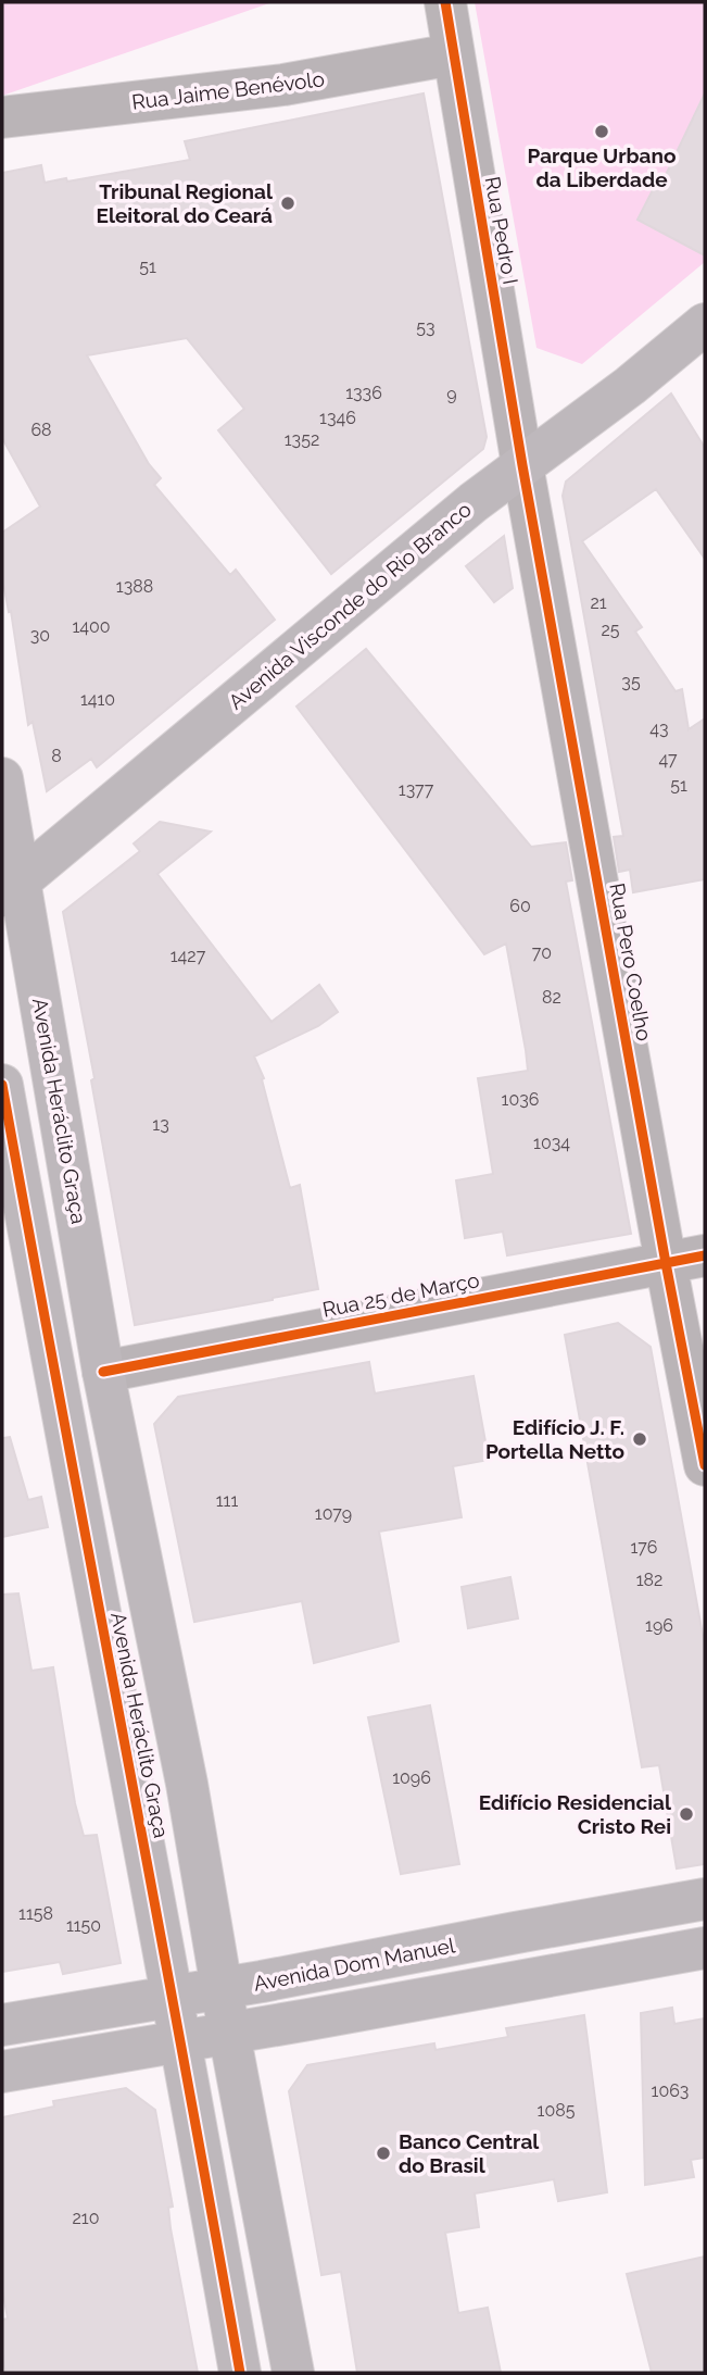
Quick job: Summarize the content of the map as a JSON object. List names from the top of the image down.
{
  "streets": {
    "main road": ["Avenida Visconde do Rio Branco", "Avenida Heráclito Graça", "Avenida Dom Manuel"],
    "street": [
      "Rua Jaime Benévolo",
      "Rua Pedro I",
      "Rua Pero Coelho",
      "Rua 25 de Março"
    ]
  },
  "crossings": [
    ["Rua Jaime Benévolo", "Rua Pedro I"],
    ["Rua Pedro I", "Avenida Visconde do Rio Branco"],
    ["Rua Pedro I", "Rua Pero Coelho"],
    ["Avenida Visconde do Rio Branco", "Rua Pero Coelho"],
    ["Avenida Visconde do Rio Branco", "Avenida Heráclito Graça"],
    ["Rua Pero Coelho", "Rua 25 de Março"],
    ["Avenida Heráclito Graça", "Rua 25 de Março"],
    ["Avenida Heráclito Graça", "Avenida Dom Manuel"]
  ],
  "places": [
    "Parque Urbano da Liberdade",
    "Tribunal Regional Eleitoral do Ceará",
    "Edifício J. F. Portella Netto",
    "Edifício Residencial Cristo Rei",
    "Banco Central do Brasil"
  ],
  "house_numbers": [
    "51",
    "53",
    "1336",
    "9",
    "1346",
    "68",
    "1352",
    "1388",
    "21",
    "1400",
    "25",
    "30",
    "35",
    "1410",
    "43",
    "8",
    "47",
    "51",
    "1377",
    "60",
    "70",
    "1427",
    "82",
    "1036",
    "13",
    "1034",
    "111",
    "1079",
    "176",
    "182",
    "196",
    "1096",
    "1158",
    "1150",
    "1063",
    "1085",
    "210"
  ]
}
